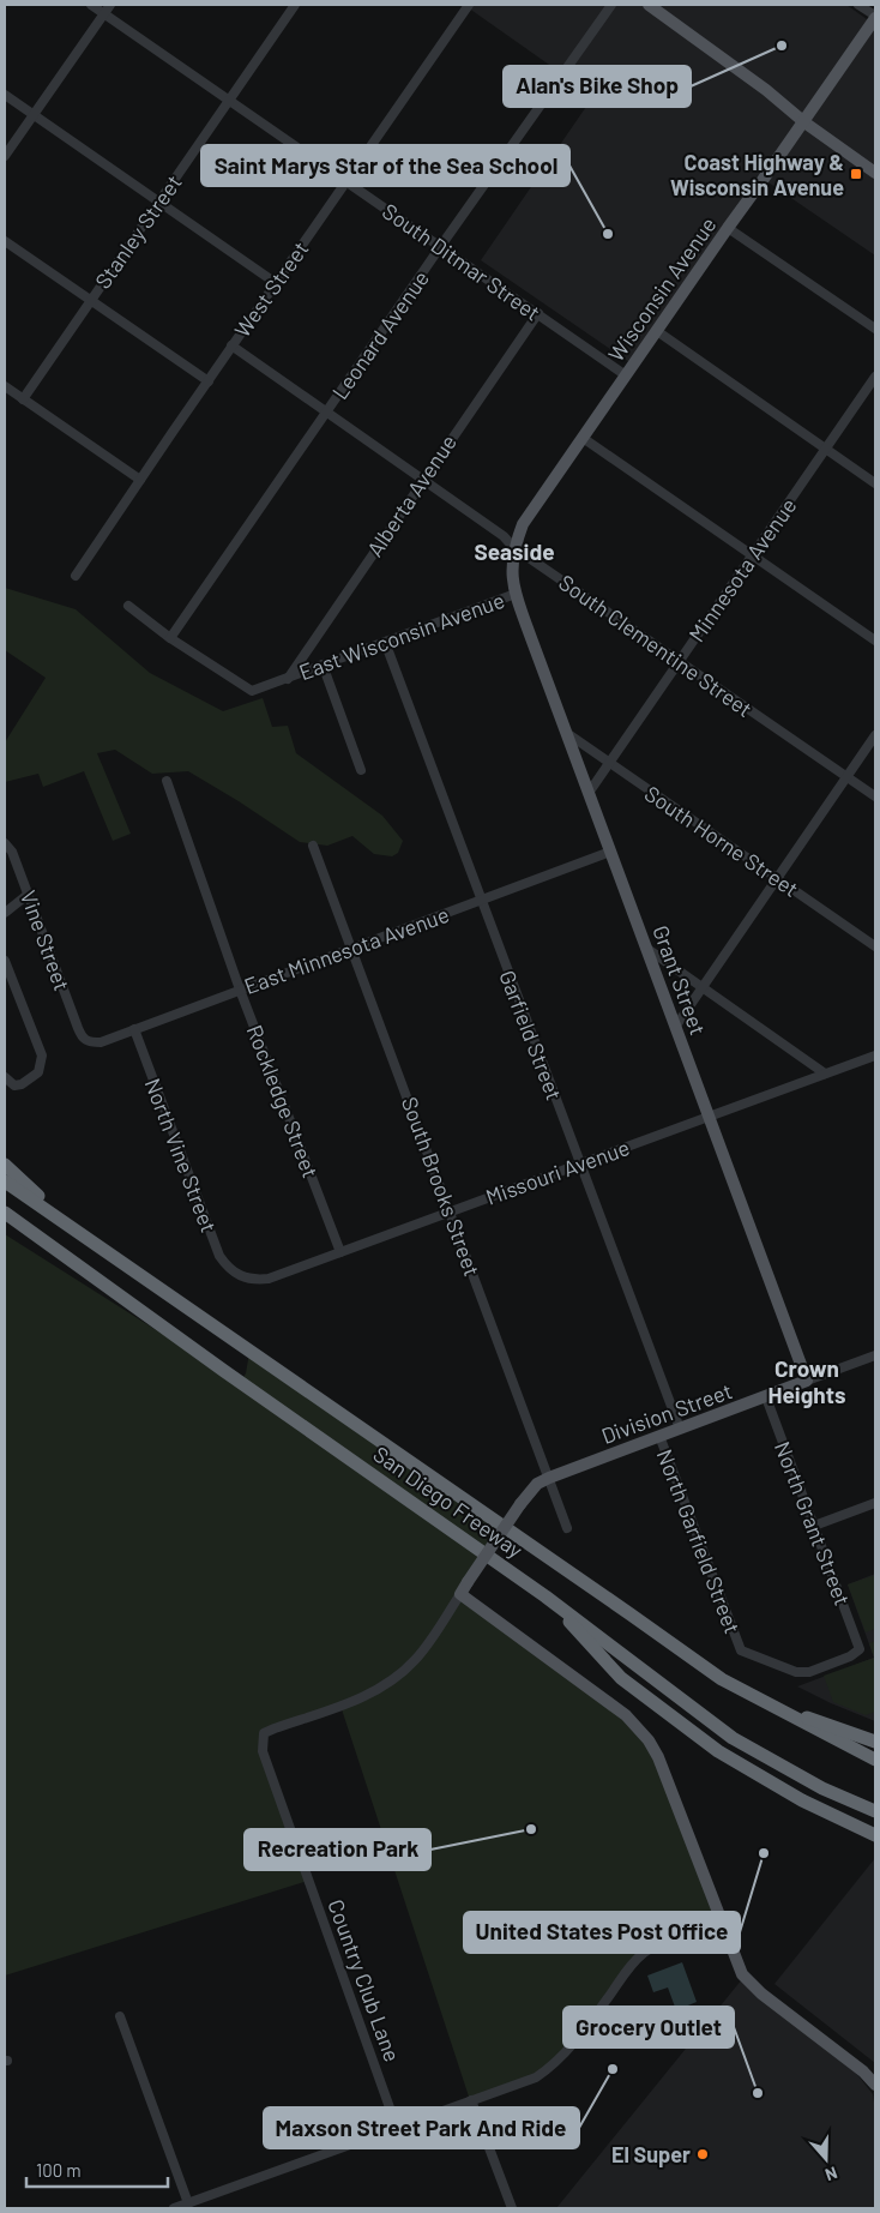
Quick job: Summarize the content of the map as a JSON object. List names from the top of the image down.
{
  "streets": {
    "highway": ["San Diego Freeway"],
    "main road": [
      "Wisconsin Avenue",
      "Grant Street",
      "Division Street",
      "Country Club Lane"
    ],
    "street": [
      "Stanley Street",
      "South Ditmar Street",
      "West Street",
      "Leonard Avenue",
      "Alberta Avenue",
      "Minnesota Avenue",
      "East Wisconsin Avenue",
      "South Clementine Street",
      "South Horne Street",
      "Vine Street",
      "East Minnesota Avenue",
      "Garfield Street",
      "Rockledge Street",
      "North Vine Street",
      "Missouri Avenue",
      "South Brooks Street",
      "North Grant Street",
      "North Garfield Street"
    ]
  },
  "crossings": [
    ["Stanley Street", "South Ditmar Street"],
    ["South Ditmar Street", "West Street"],
    ["South Ditmar Street", "Wisconsin Avenue"],
    ["South Ditmar Street", "Leonard Avenue"],
    ["South Ditmar Street", "Alberta Avenue"],
    ["West Street", "South Clementine Street"],
    ["Wisconsin Avenue", "East Wisconsin Avenue"],
    ["Wisconsin Avenue", "South Clementine Street"],
    ["Wisconsin Avenue", "Grant Street"],
    ["Leonard Avenue", "East Wisconsin Avenue"],
    ["Leonard Avenue", "South Clementine Street"],
    ["Alberta Avenue", "East Wisconsin Avenue"],
    ["Alberta Avenue", "South Clementine Street"],
    ["Minnesota Avenue", "South Clementine Street"],
    ["Minnesota Avenue", "South Horne Street"],
    ["Minnesota Avenue", "Grant Street"],
    ["East Wisconsin Avenue", "Grant Street"],
    ["East Wisconsin Avenue", "Garfield Street"],
    ["South Horne Street", "Grant Street"],
    ["Vine Street", "East Minnesota Avenue"],
    ["East Minnesota Avenue", "Grant Street"],
    ["East Minnesota Avenue", "Garfield Street"],
    ["East Minnesota Avenue", "Rockledge Street"],
    ["East Minnesota Avenue", "North Vine Street"],
    ["East Minnesota Avenue", "South Brooks Street"],
    ["Grant Street", "Missouri Avenue"],
    ["Grant Street", "Division Street"],
    ["Garfield Street", "Missouri Avenue"],
    ["Garfield Street", "Division Street"],
    ["Rockledge Street", "Missouri Avenue"],
    ["North Vine Street", "Missouri Avenue"],
    ["Missouri Avenue", "South Brooks Street"],
    ["South Brooks Street", "Division Street"],
    ["Division Street", "North Grant Street"],
    ["Division Street", "North Garfield Street"],
    ["Division Street", "Country Club Lane"],
    ["North Grant Street", "North Garfield Street"]
  ],
  "districts": ["Seaside", "Crown Heights"],
  "places": {
    "other": [
      "Alan's Bike Shop",
      "Saint Marys Star of the Sea School",
      "Recreation Park",
      "United States Post Office",
      "Maxson Street Park And Ride",
      "Grocery Outlet",
      "El Super"
    ],
    "transit": ["Coast Highway & Wisconsin Avenue"]
  },
  "scale_bar": "100 m",
  "north": "bottom"
}
